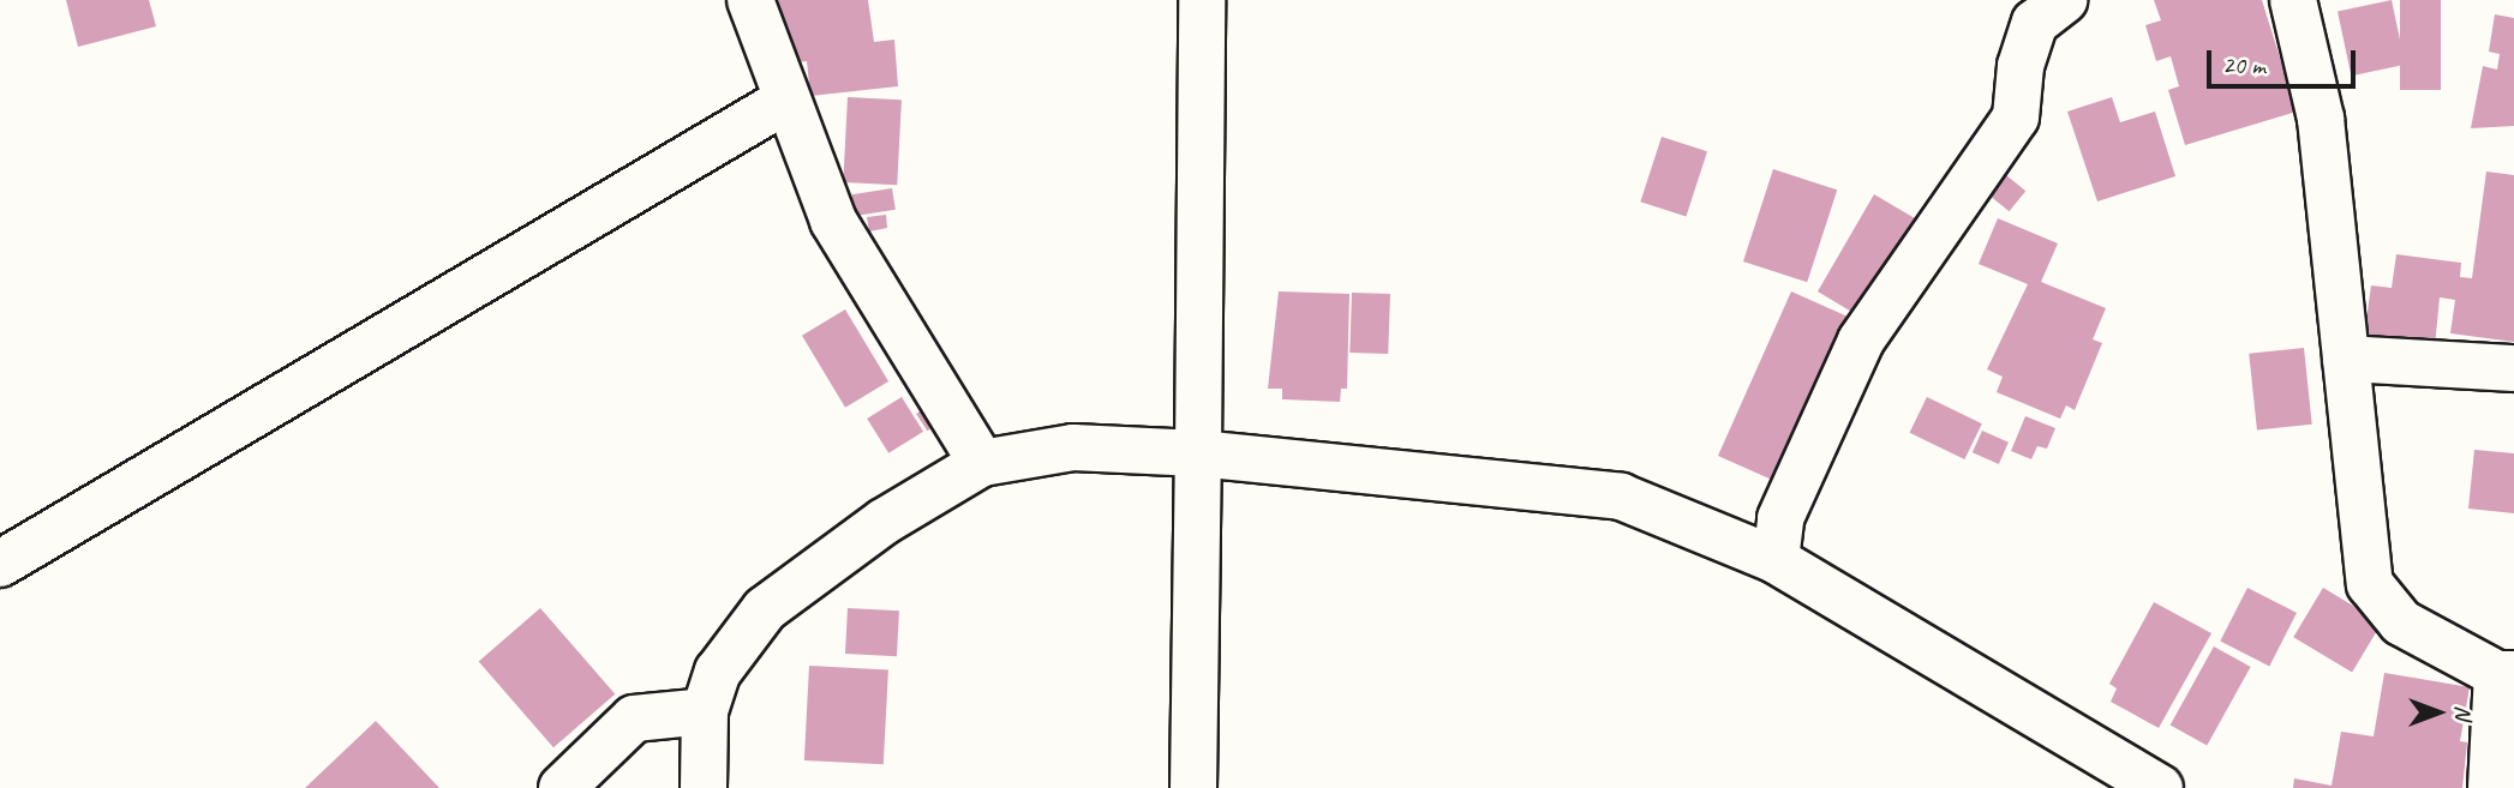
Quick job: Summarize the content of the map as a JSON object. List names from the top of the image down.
{
  "scale_bar": "20 m",
  "north": "right"
}
